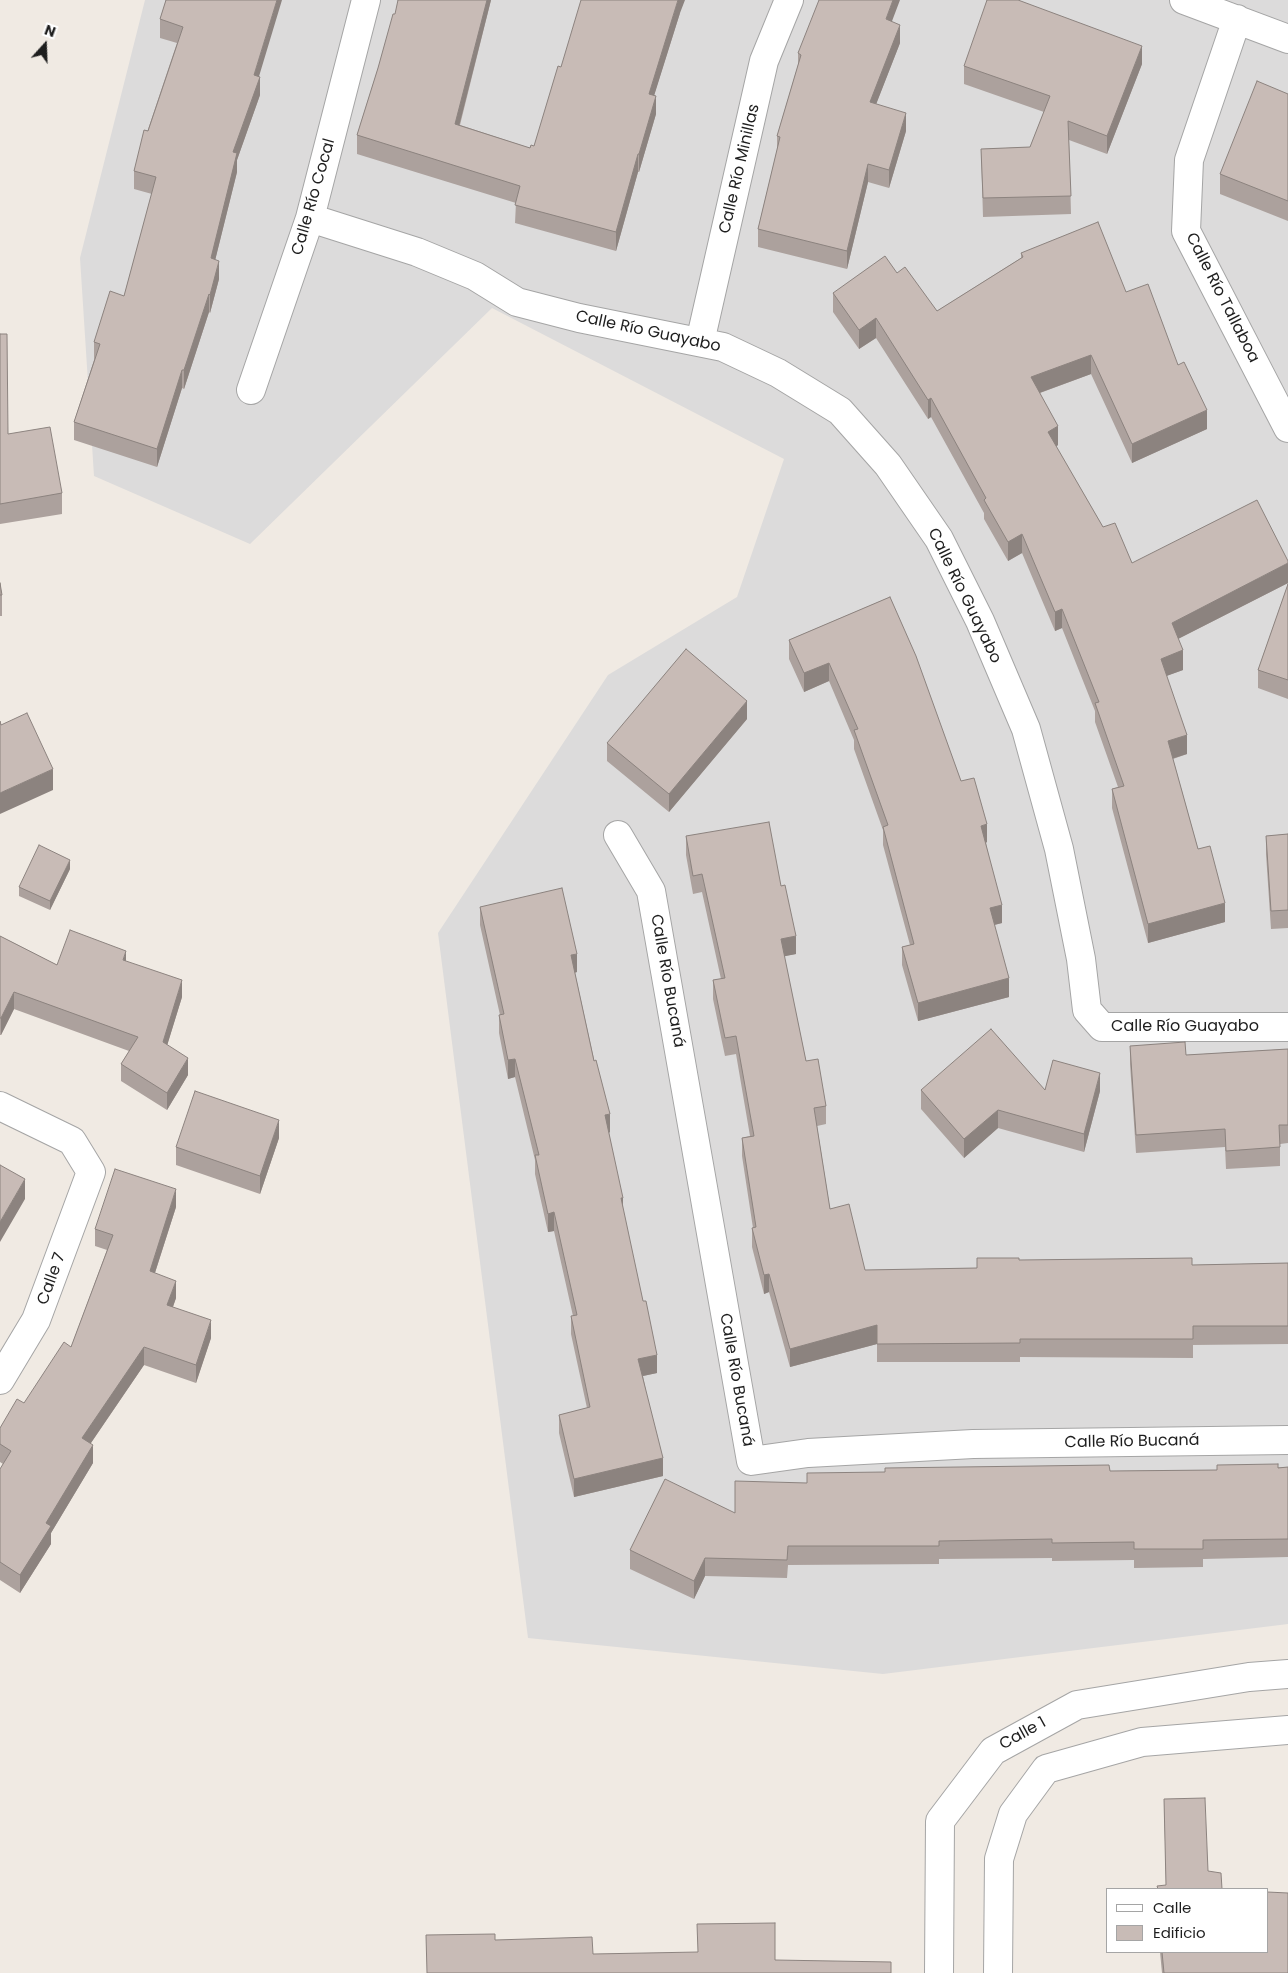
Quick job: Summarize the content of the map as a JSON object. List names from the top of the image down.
{
  "streets": {
    "street": [
      "Calle Río Minillas",
      "Calle Río Cocal",
      "Calle Río Tallaboa",
      "Calle Río Guayabo",
      "Calle Río Bucaná",
      "Calle 7",
      "Calle 1"
    ]
  },
  "crossings": [
    ["Calle Río Minillas", "Calle Río Guayabo"],
    ["Calle Río Cocal", "Calle Río Guayabo"]
  ],
  "legend": ["Calle", "Edificio"],
  "north": "top"
}
